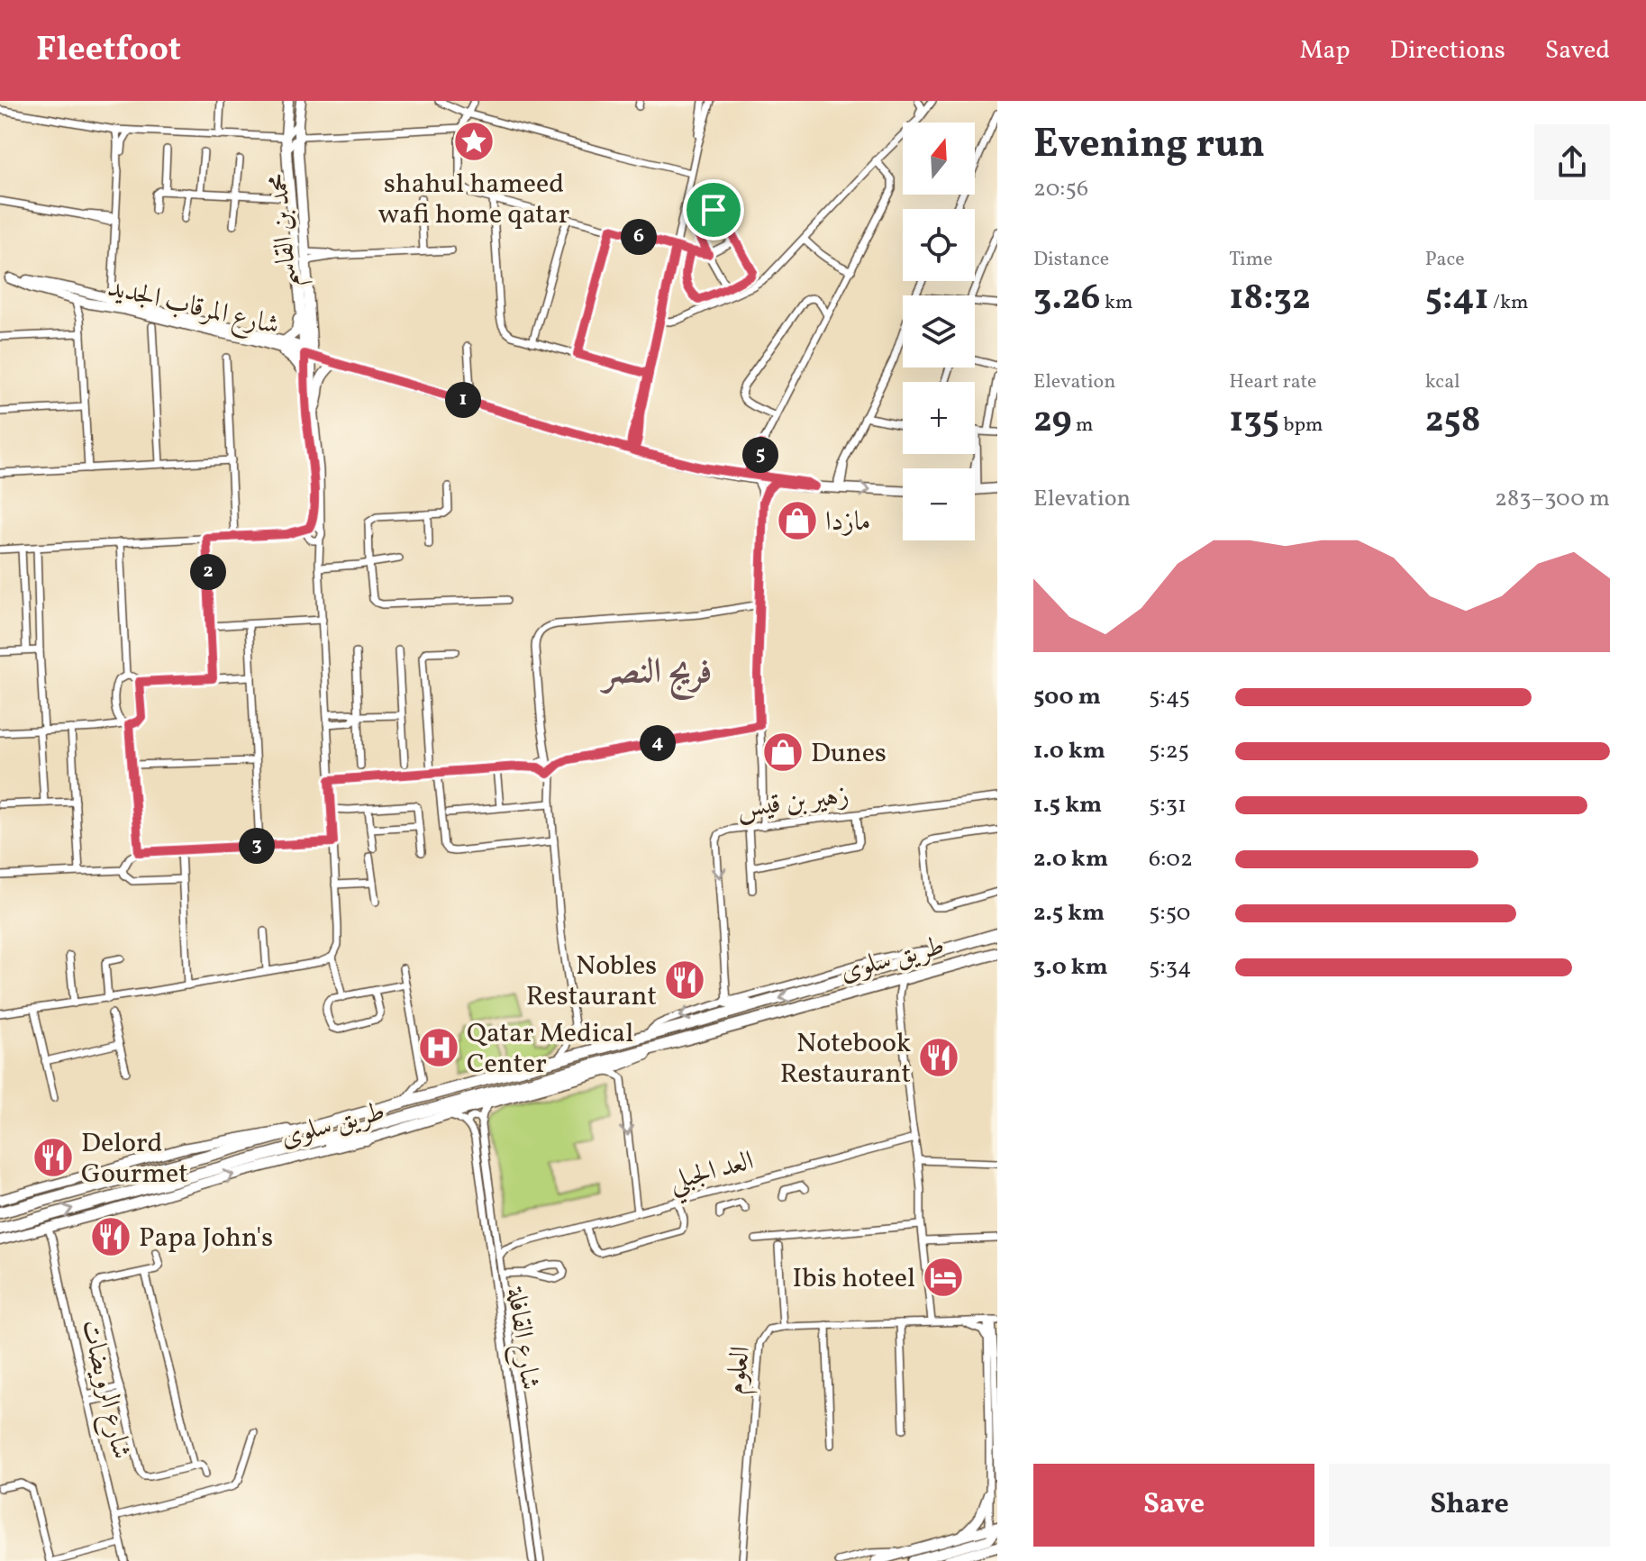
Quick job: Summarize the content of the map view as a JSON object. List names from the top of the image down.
{
  "streets": {
    "highway": ["طريق سلوى"],
    "street": [
      "محمد بن القاسم",
      "شارع المرقاب الجديد",
      "زهير بن قيس",
      "العد الجبلي",
      "شارع القافلة",
      "العلوم",
      "شارع الرويضات"
    ]
  },
  "crossings": [
    ["محمد بن القاسم", "شارع المرقاب الجديد"],
    ["زهير بن قيس", "طريق سلوى"],
    ["طريق سلوى", "شارع الرويضات"],
    ["العد الجبلي", "شارع القافلة"]
  ],
  "districts": ["فريج النصر"],
  "places": {
    "place": ["shahul hameed wafi home qatar"],
    "shop": ["مازدا", "Dunes"],
    "restaurant": [
      "Nobles Restaurant",
      "Notebook Restaurant",
      "Delord Gourmet",
      "Papa John's"
    ],
    "hospital": ["Qatar Medical Center"],
    "hotel": ["Ibis hoteel"]
  },
  "north": "top",
  "page": {
    "header": "Fleetfoot",
    "nav": ["Map", "Directions", "Saved"],
    "heading": ["Evening run", "20:56"],
    "map_buttons": ["+", "−"],
    "pins": [
      "6",
      "1",
      "5",
      "2",
      "4",
      "3"
    ],
    "stats": [
      ["Distance", "3.26 km"],
      ["Time", "18:32"],
      ["Pace", "5:41 /km"],
      ["Elevation", "29 m"],
      ["Heart rate", "135 bpm"],
      ["kcal", "258"]
    ],
    "chart": ["Elevation", "283–300 m"],
    "list": [
      {
        "name": "500 m",
        "note": "5:45"
      },
      {
        "name": "1.0 km",
        "note": "5:25"
      },
      {
        "name": "1.5 km",
        "note": "5:31"
      },
      {
        "name": "2.0 km",
        "note": "6:02"
      },
      {
        "name": "2.5 km",
        "note": "5:50"
      },
      {
        "name": "3.0 km",
        "note": "5:34"
      }
    ],
    "buttons": ["Save", "Share"]
  }
}
